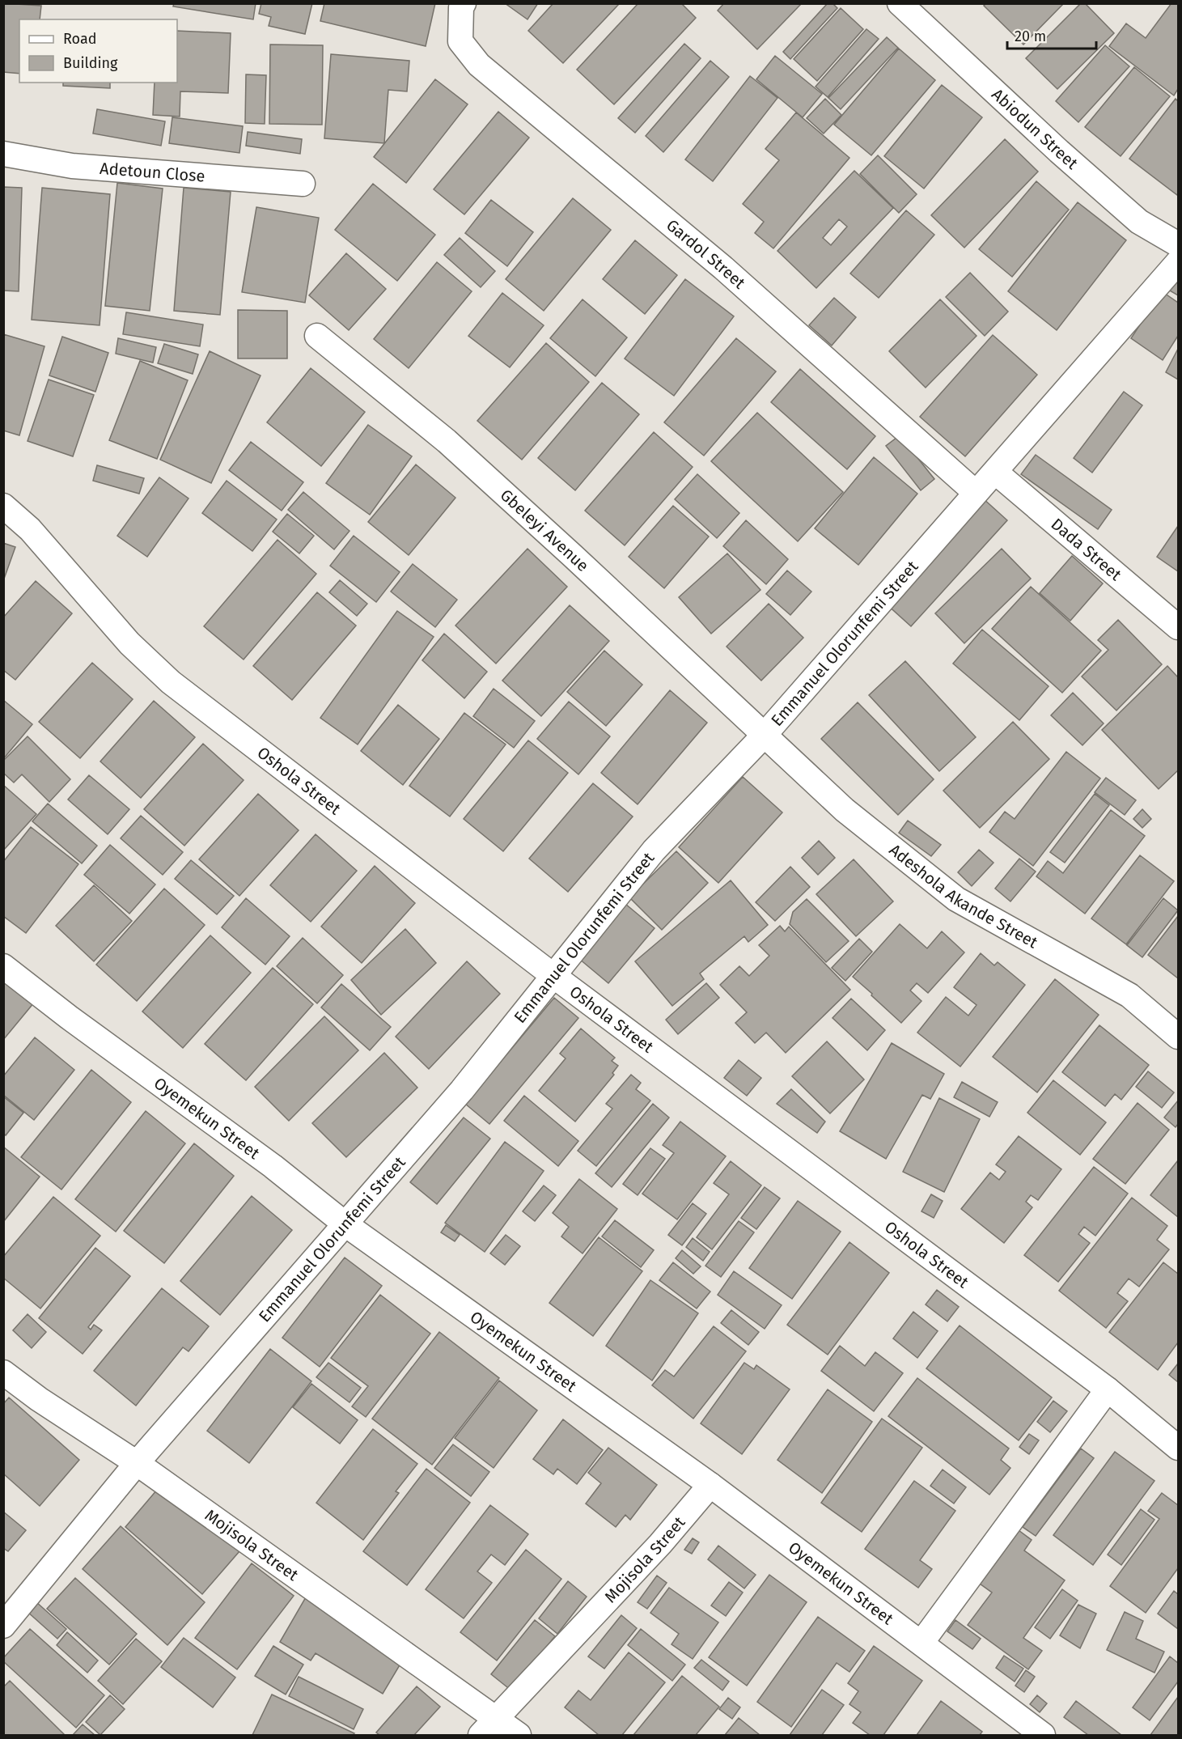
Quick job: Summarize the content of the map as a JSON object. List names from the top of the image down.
{
  "streets": {
    "street": [
      "Abiodun Street",
      "Adetoun Close",
      "Gardol Street",
      "Gbeleyi Avenue",
      "Dada Street",
      "Emmanuel Olorunfemi Street",
      "Oshola Street",
      "Adeshola Akande Street",
      "Oyemekun Street",
      "Mojisola Street"
    ]
  },
  "crossings": [
    ["Gardol Street", "Emmanuel Olorunfemi Street"],
    ["Gbeleyi Avenue", "Emmanuel Olorunfemi Street"],
    ["Gbeleyi Avenue", "Adeshola Akande Street"],
    ["Dada Street", "Emmanuel Olorunfemi Street"],
    ["Emmanuel Olorunfemi Street", "Oshola Street"],
    ["Emmanuel Olorunfemi Street", "Adeshola Akande Street"],
    ["Emmanuel Olorunfemi Street", "Oyemekun Street"],
    ["Emmanuel Olorunfemi Street", "Mojisola Street"],
    ["Oyemekun Street", "Mojisola Street"]
  ],
  "legend": ["Road", "Building"],
  "scale_bar": "20 m"
}
